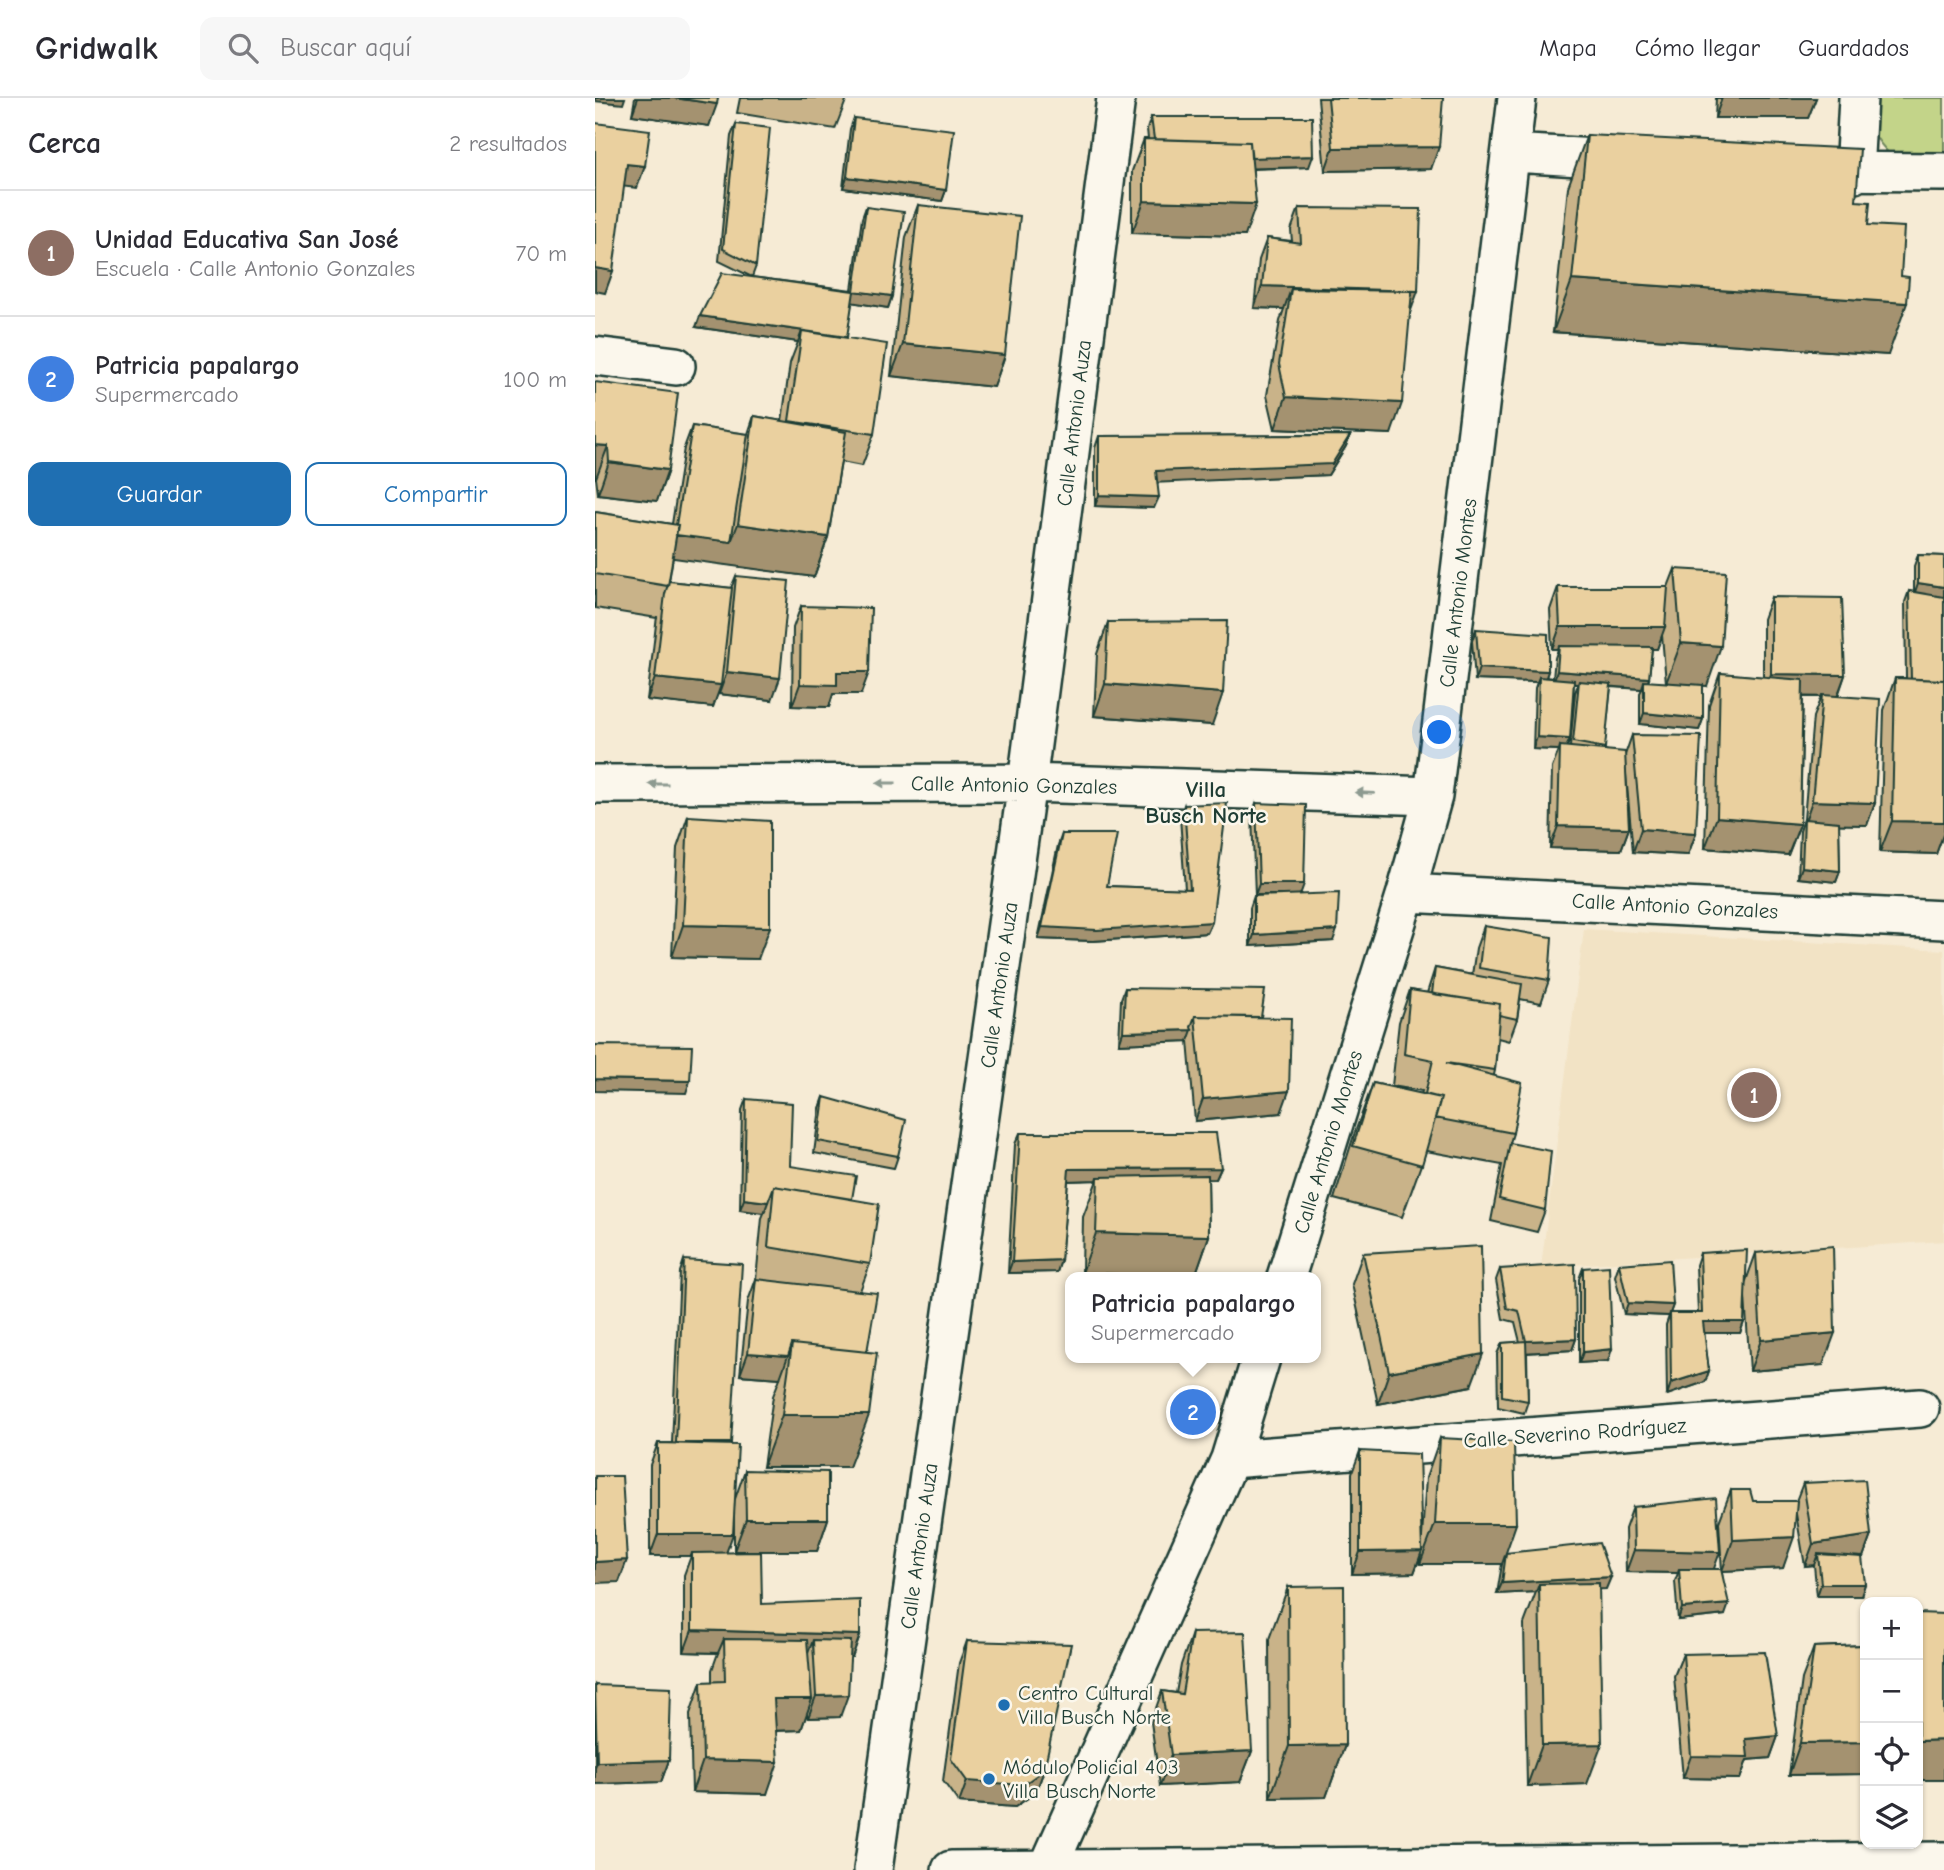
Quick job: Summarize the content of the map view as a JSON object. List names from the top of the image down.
{
  "streets": {
    "street": [
      "Calle Antonio Auza",
      "Calle Antonio Montes",
      "Calle Antonio Gonzales",
      "Calle Severino Rodríguez"
    ]
  },
  "crossings": [
    ["Calle Antonio Auza", "Calle Antonio Gonzales"],
    ["Calle Antonio Montes", "Calle Antonio Gonzales"]
  ],
  "one_way": ["Calle Antonio Gonzales"],
  "districts": ["Villa Busch Norte"],
  "places": ["Centro Cultural Villa Busch Norte", "Módulo Policial 403 Villa Busch Norte"],
  "page": {
    "header": "Gridwalk",
    "search": "Buscar aquí",
    "nav": ["Mapa", "Cómo llegar", "Guardados"],
    "heading": ["Cerca", "2 resultados"],
    "list": [
      {
        "mark": "1",
        "name": "Unidad Educativa San José",
        "note": "Escuela · Calle Antonio Gonzales",
        "value": "70 m"
      },
      {
        "mark": "2",
        "name": "Patricia papalargo",
        "note": "Supermercado",
        "value": "100 m"
      }
    ],
    "buttons": ["Guardar", "Compartir"],
    "pins": ["1", "2"],
    "popup": ["Patricia papalargo", "Supermercado"],
    "map_buttons": ["+", "−"]
  }
}
